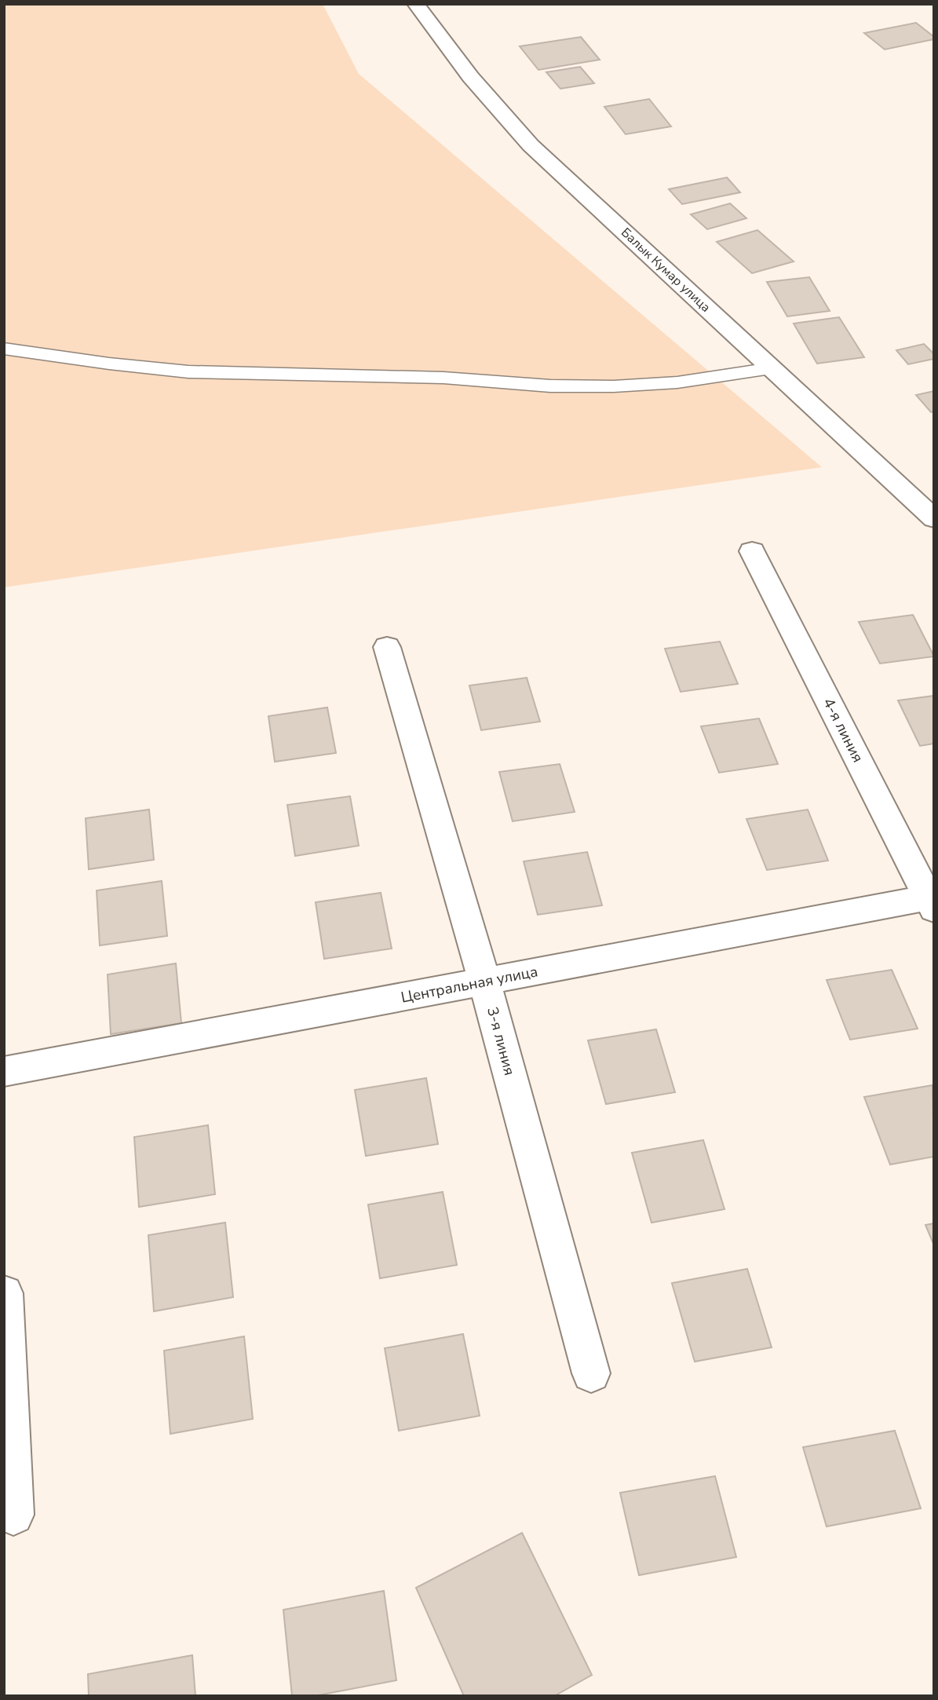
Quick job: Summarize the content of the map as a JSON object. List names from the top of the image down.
{
  "streets": {
    "street": [
      "Балык Кумар улица",
      "4-я линия",
      "Центральная улица",
      "3-я линия"
    ]
  },
  "crossings": [
    ["4-я линия", "Центральная улица"],
    ["Центральная улица", "3-я линия"]
  ]
}
